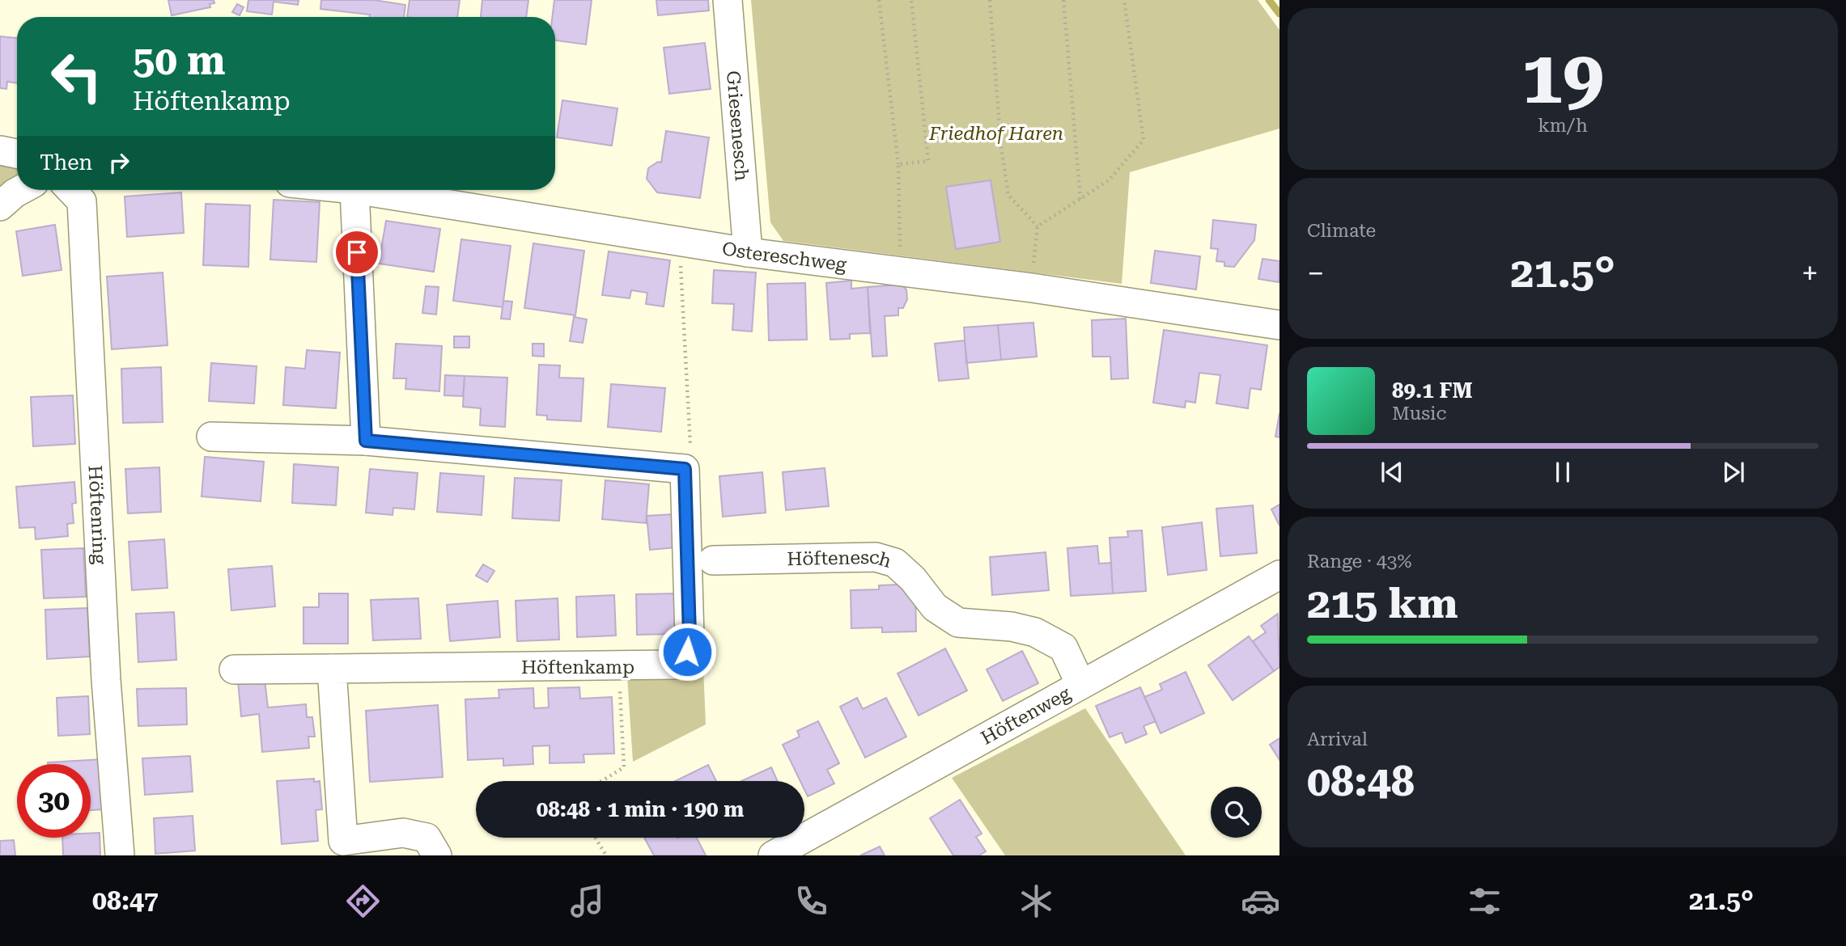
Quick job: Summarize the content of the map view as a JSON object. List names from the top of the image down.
{
  "streets": {
    "street": [
      "Griesenesch",
      "Ostereschweg",
      "Höftenring",
      "Höftenesch",
      "Höftenkamp",
      "Höftenweg"
    ]
  },
  "crossings": [
    ["Griesenesch", "Ostereschweg"],
    ["Höftenesch", "Höftenweg"]
  ],
  "parks": ["Friedhof Haren"],
  "page": {
    "tile": [
      ["19", "km/h"],
      "Climate",
      ["Range · 43%", "215 km"],
      ["Arrival", "08:48"]
    ],
    "turn": ["50 m", "Höftenkamp"],
    "then": "Then",
    "heat": ["−", "21.5°", "+"],
    "song": ["89.1 FM", "Music"],
    "limit": "30",
    "trip": "08:48 · 1 min · 190 m",
    "tabs": ["08:47", "21.5°"]
  }
}
